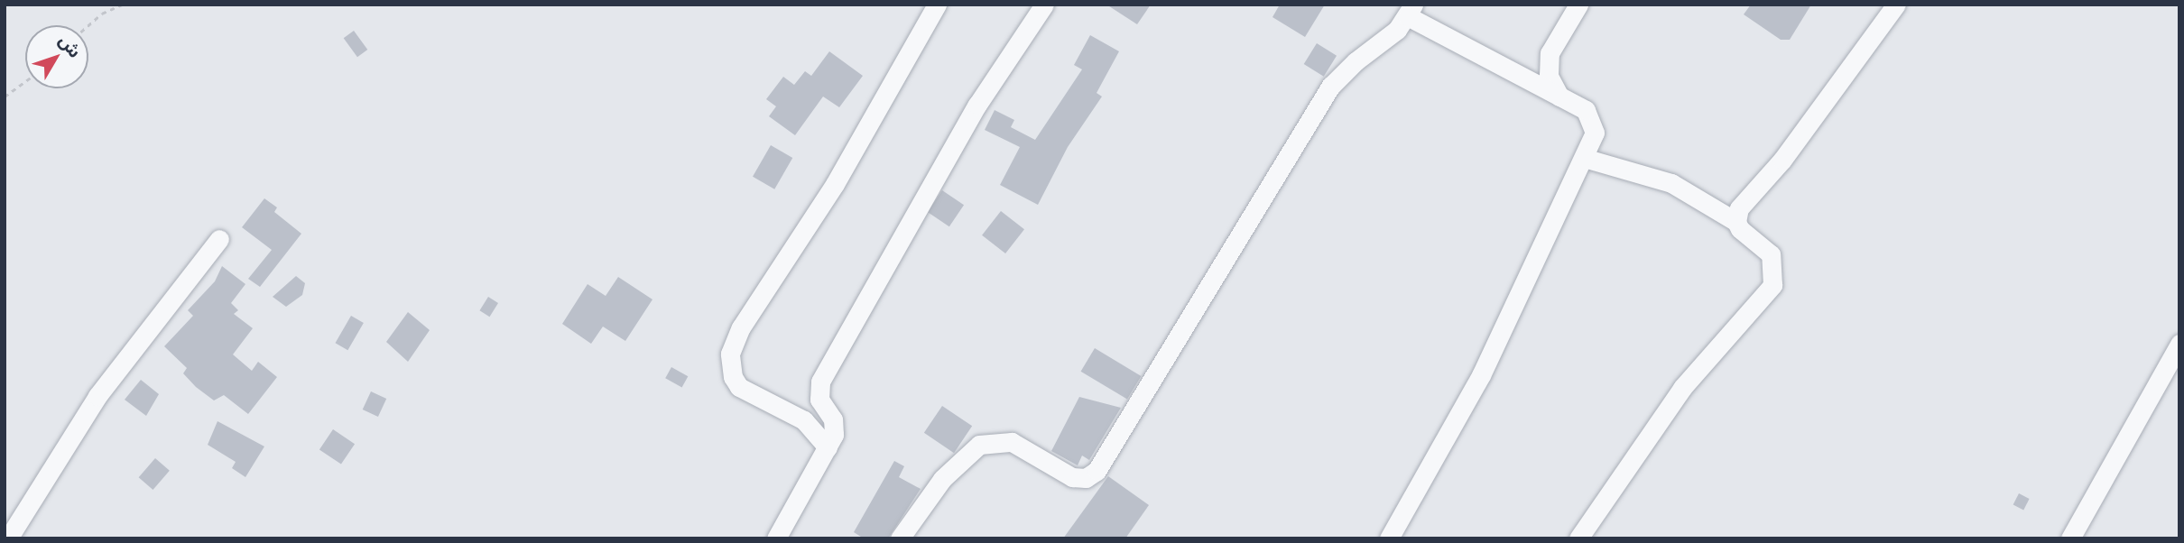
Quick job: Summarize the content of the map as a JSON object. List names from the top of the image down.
{
  "north": "top right"
}
